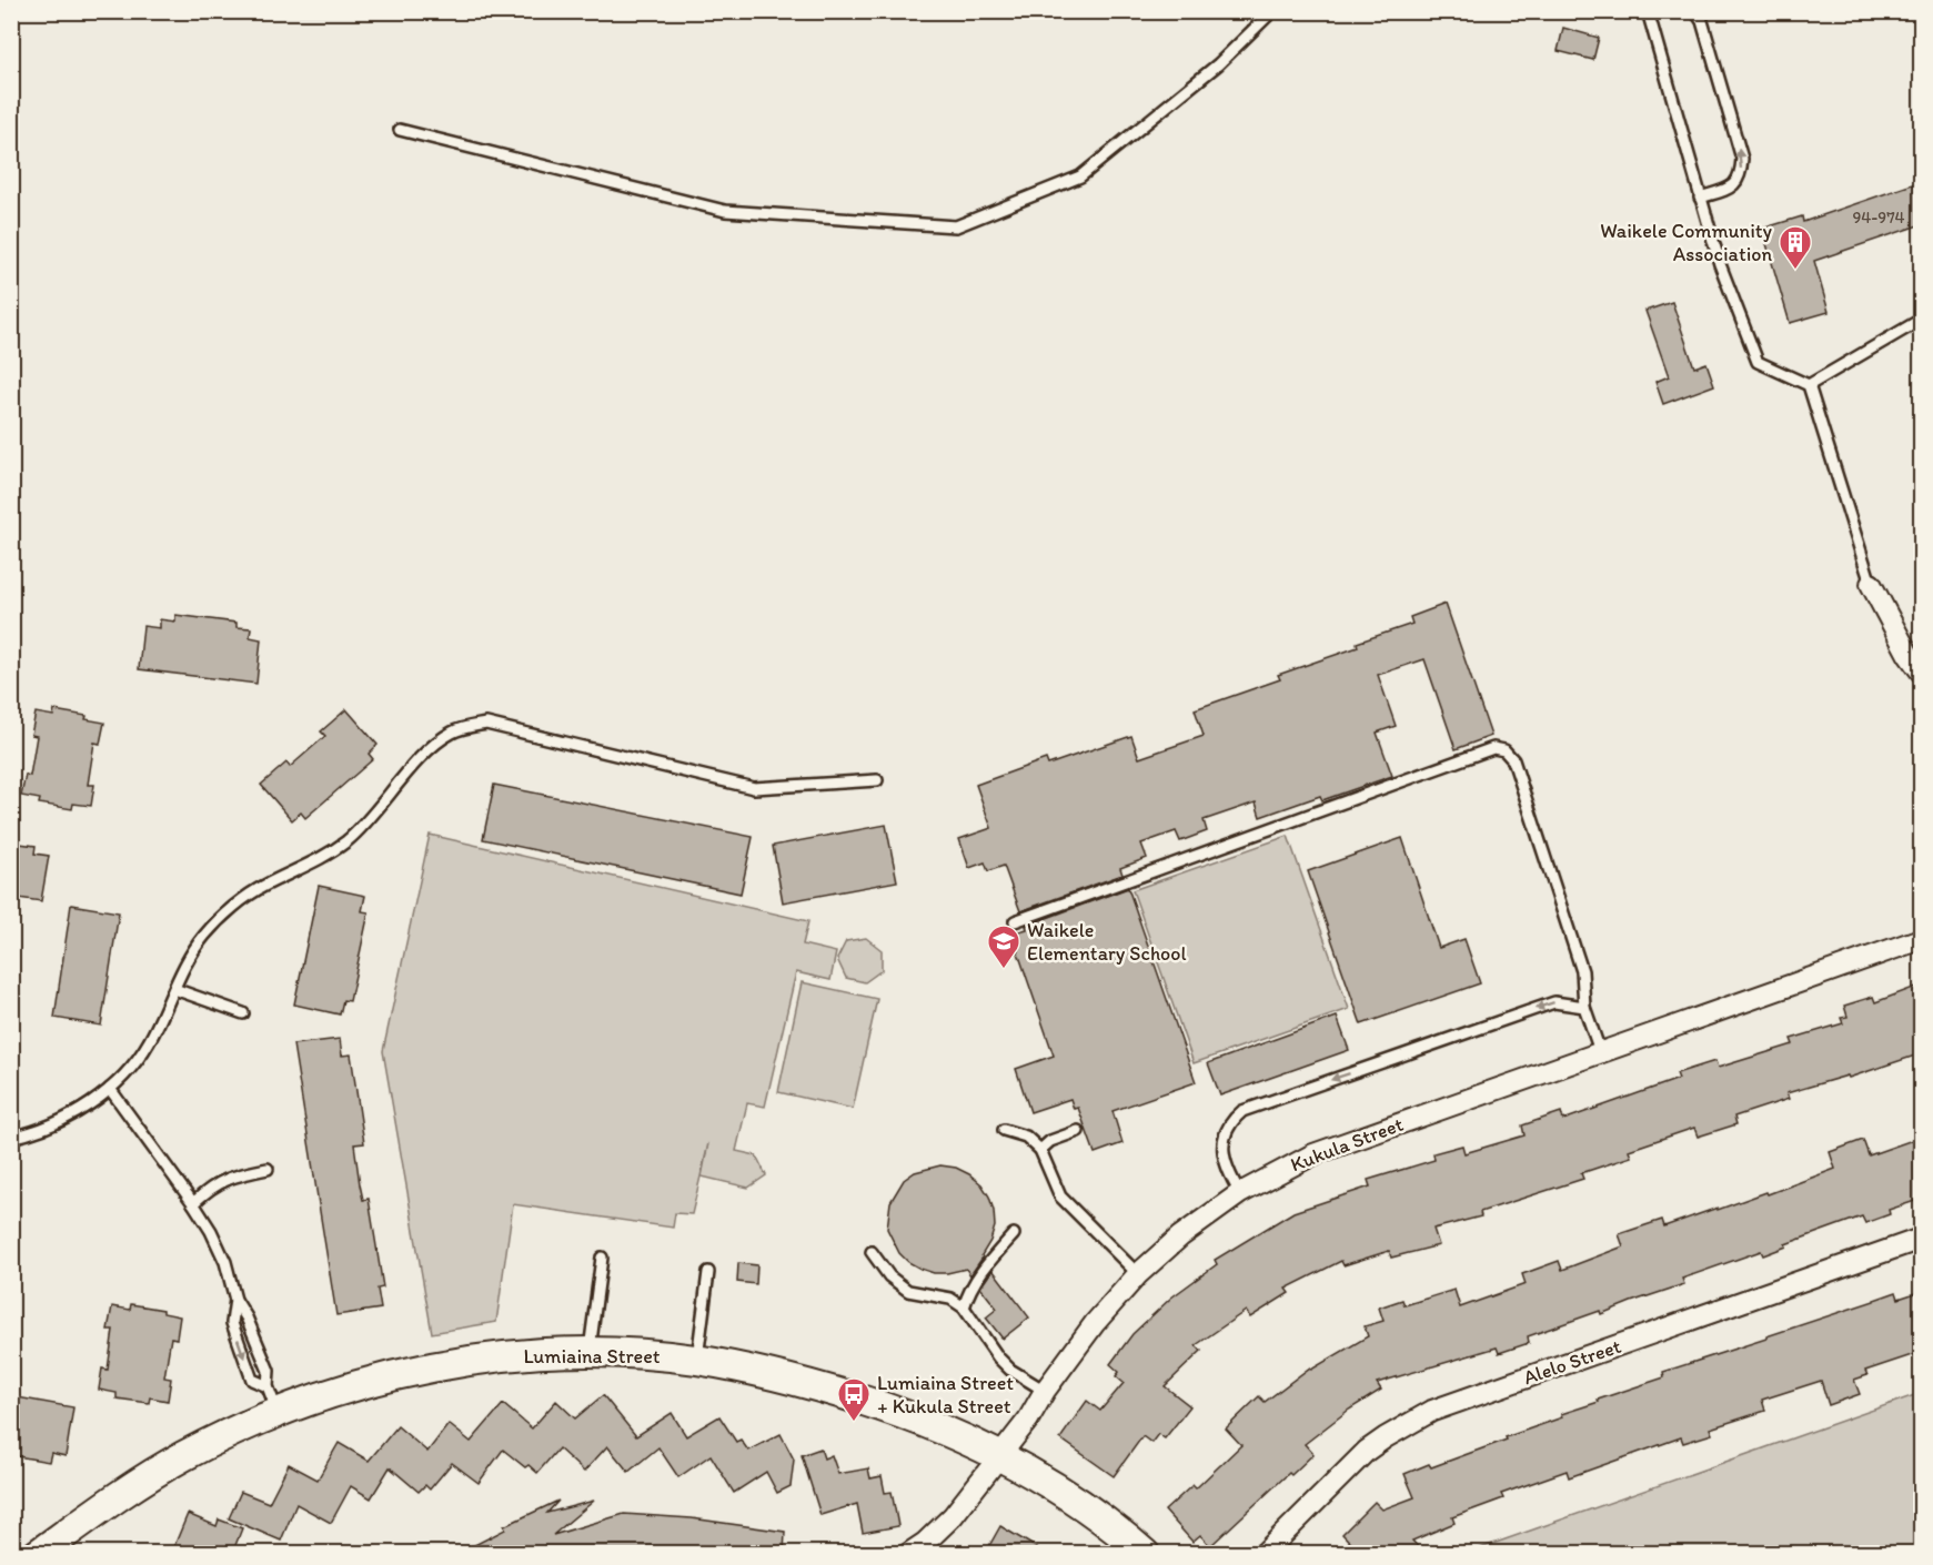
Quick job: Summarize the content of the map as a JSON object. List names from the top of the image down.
{
  "streets": {
    "street": ["Kukula Street", "Lumiaina Street", "Alelo Street"]
  },
  "crossings": [
    ["Kukula Street", "Lumiaina Street"]
  ],
  "places": {
    "building": ["Waikele Community Association"],
    "school or university": ["Waikele Elementary School"],
    "bus stop": ["Lumiaina Street + Kukula Street"]
  },
  "house_numbers": ["94-974"]
}
